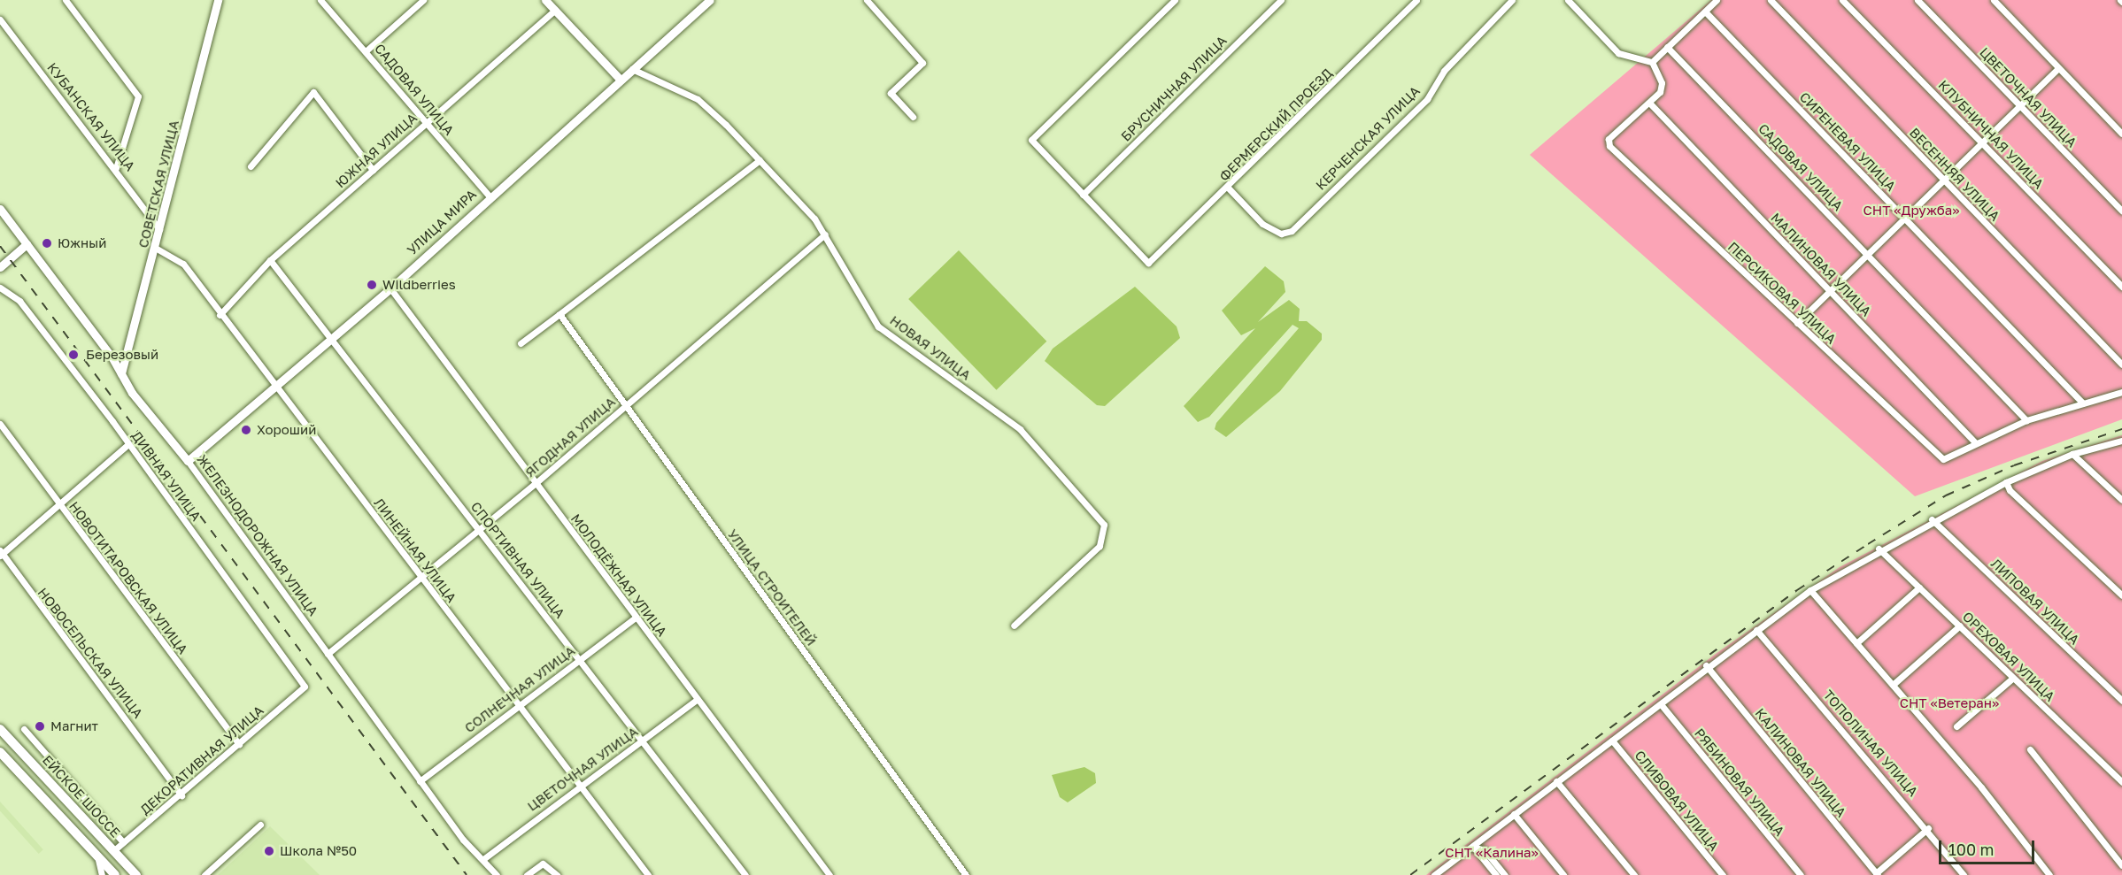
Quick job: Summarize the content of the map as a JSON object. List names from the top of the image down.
{
  "streets": {
    "main road": ["ЕЙСКОЕ ШОССЕ"],
    "street": [
      "БРУСНИЧНАЯ УЛИЦА",
      "САДОВАЯ УЛИЦА",
      "ЦВЕТОЧНАЯ УЛИЦА",
      "КУБАНСКАЯ УЛИЦА",
      "ФЕРМЕРСКИЙ ПРОЕЗД",
      "КЛУБНИЧНАЯ УЛИЦА",
      "КЕРЧЕНСКАЯ УЛИЦА",
      "СИРЕНЕВАЯ УЛИЦА",
      "ЮЖНАЯ УЛИЦА",
      "ВЕСЕННЯЯ УЛИЦА",
      "СОВЕТСКАЯ УЛИЦА",
      "УЛИЦА МИРА",
      "МАЛИНОВАЯ УЛИЦА",
      "ПЕРСИКОВАЯ УЛИЦА",
      "НОВАЯ УЛИЦА",
      "ЯГОДНАЯ УЛИЦА",
      "ДИВНАЯ УЛИЦА",
      "ЖЕЛЕЗНОДОРОЖНАЯ УЛИЦА",
      "ЛИНЕЙНАЯ УЛИЦА",
      "СПОРТИВНАЯ УЛИЦА",
      "МОЛОДЁЖНАЯ УЛИЦА",
      "НОВОТИТАРОВСКАЯ УЛИЦА",
      "УЛИЦА СТРОИТЕЛЕЙ",
      "ЛИПОВАЯ УЛИЦА",
      "НОВОСЕЛЬСКАЯ УЛИЦА",
      "ОРЕХОВАЯ УЛИЦА",
      "СОЛНЕЧНАЯ УЛИЦА",
      "ТОПОЛИНАЯ УЛИЦА",
      "ДЕКОРАТИВНАЯ УЛИЦА",
      "КАЛИНОВАЯ УЛИЦА",
      "РЯБИНОВАЯ УЛИЦА",
      "СЛИВОВАЯ УЛИЦА"
    ]
  },
  "crossings": [
    ["БРУСНИЧНАЯ УЛИЦА", "ФЕРМЕРСКИЙ ПРОЕЗД"],
    ["САДОВАЯ УЛИЦА", "ЮЖНАЯ УЛИЦА"],
    ["САДОВАЯ УЛИЦА", "УЛИЦА МИРА"],
    ["ЦВЕТОЧНАЯ УЛИЦА", "ЖЕЛЕЗНОДОРОЖНАЯ УЛИЦА"],
    ["ЦВЕТОЧНАЯ УЛИЦА", "ЛИНЕЙНАЯ УЛИЦА"],
    ["ЦВЕТОЧНАЯ УЛИЦА", "СПОРТИВНАЯ УЛИЦА"],
    ["ЦВЕТОЧНАЯ УЛИЦА", "МОЛОДЁЖНАЯ УЛИЦА"],
    ["КУБАНСКАЯ УЛИЦА", "СОВЕТСКАЯ УЛИЦА"],
    ["ФЕРМЕРСКИЙ ПРОЕЗД", "КЕРЧЕНСКАЯ УЛИЦА"],
    ["ЮЖНАЯ УЛИЦА", "ЛИНЕЙНАЯ УЛИЦА"],
    ["ЮЖНАЯ УЛИЦА", "СПОРТИВНАЯ УЛИЦА"],
    ["СОВЕТСКАЯ УЛИЦА", "ЖЕЛЕЗНОДОРОЖНАЯ УЛИЦА"],
    ["СОВЕТСКАЯ УЛИЦА", "ЛИНЕЙНАЯ УЛИЦА"],
    ["УЛИЦА МИРА", "НОВАЯ УЛИЦА"],
    ["УЛИЦА МИРА", "ЖЕЛЕЗНОДОРОЖНАЯ УЛИЦА"],
    ["УЛИЦА МИРА", "ЛИНЕЙНАЯ УЛИЦА"],
    ["УЛИЦА МИРА", "СПОРТИВНАЯ УЛИЦА"],
    ["УЛИЦА МИРА", "МОЛОДЁЖНАЯ УЛИЦА"],
    ["МАЛИНОВАЯ УЛИЦА", "ПЕРСИКОВАЯ УЛИЦА"],
    ["НОВАЯ УЛИЦА", "ЯГОДНАЯ УЛИЦА"],
    ["ЯГОДНАЯ УЛИЦА", "ЖЕЛЕЗНОДОРОЖНАЯ УЛИЦА"],
    ["ЯГОДНАЯ УЛИЦА", "ЛИНЕЙНАЯ УЛИЦА"],
    ["ЯГОДНАЯ УЛИЦА", "СПОРТИВНАЯ УЛИЦА"],
    ["ЯГОДНАЯ УЛИЦА", "МОЛОДЁЖНАЯ УЛИЦА"],
    ["ЯГОДНАЯ УЛИЦА", "УЛИЦА СТРОИТЕЛЕЙ"],
    ["ДИВНАЯ УЛИЦА", "ДЕКОРАТИВНАЯ УЛИЦА"],
    ["ЖЕЛЕЗНОДОРОЖНАЯ УЛИЦА", "СОЛНЕЧНАЯ УЛИЦА"],
    ["ЛИНЕЙНАЯ УЛИЦА", "СОЛНЕЧНАЯ УЛИЦА"],
    ["СПОРТИВНАЯ УЛИЦА", "СОЛНЕЧНАЯ УЛИЦА"],
    ["МОЛОДЁЖНАЯ УЛИЦА", "СОЛНЕЧНАЯ УЛИЦА"],
    ["НОВОТИТАРОВСКАЯ УЛИЦА", "ДЕКОРАТИВНАЯ УЛИЦА"],
    ["НОВОСЕЛЬСКАЯ УЛИЦА", "ДЕКОРАТИВНАЯ УЛИЦА"],
    ["ДЕКОРАТИВНАЯ УЛИЦА", "ЕЙСКОЕ ШОССЕ"]
  ],
  "parks": ["СНТ «Дружба»", "СНТ «Ветеран»", "СНТ «Калина»"],
  "places": [
    "Южный",
    "Wildberries",
    "Березовый",
    "Хороший",
    "Магнит",
    "Школа №50"
  ],
  "scale_bar": "100 m"
}
